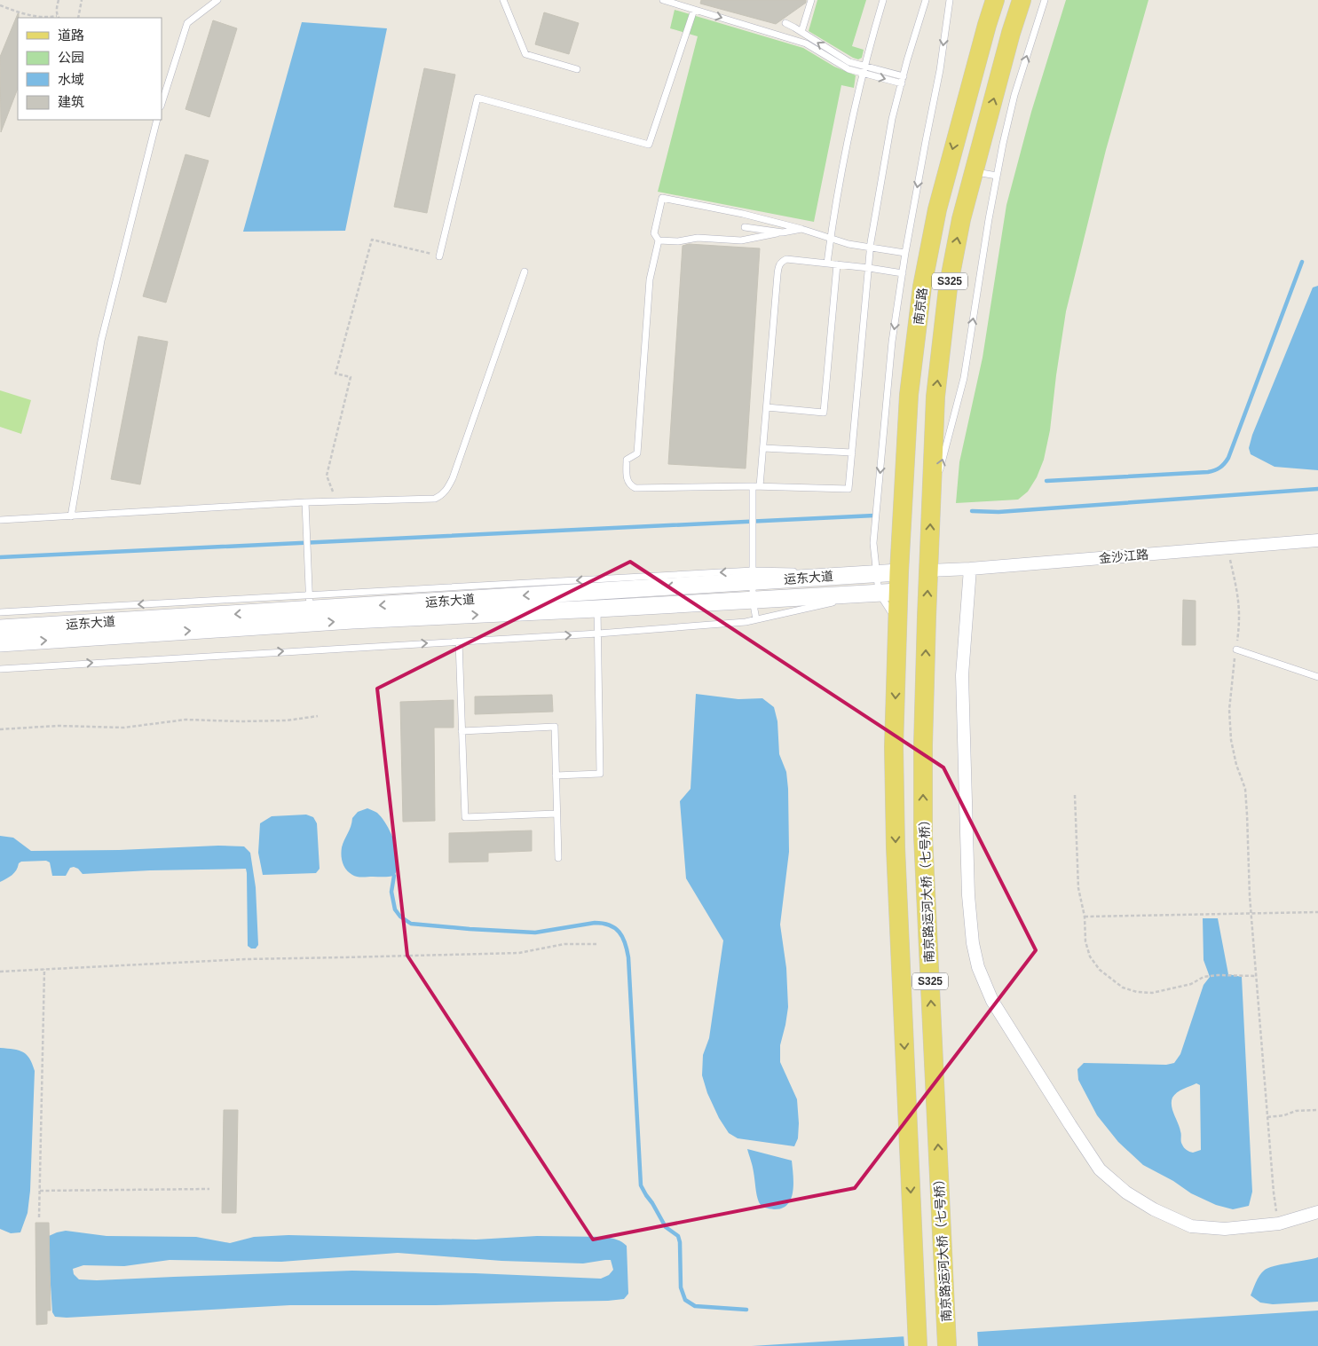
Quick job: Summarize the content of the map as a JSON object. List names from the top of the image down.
{
  "streets": {
    "main road": [
      "S325",
      "南京路",
      "运东大道",
      "南京路运河大桥（七号桥）"
    ],
    "street": ["金沙江路"]
  },
  "crossings": [
    ["S325", "南京路"],
    ["南京路", "金沙江路"],
    ["南京路", "运东大道"],
    ["南京路", "南京路运河大桥（七号桥）"]
  ],
  "legend": [
    "道路",
    "公园",
    "水域",
    "建筑"
  ]
}
